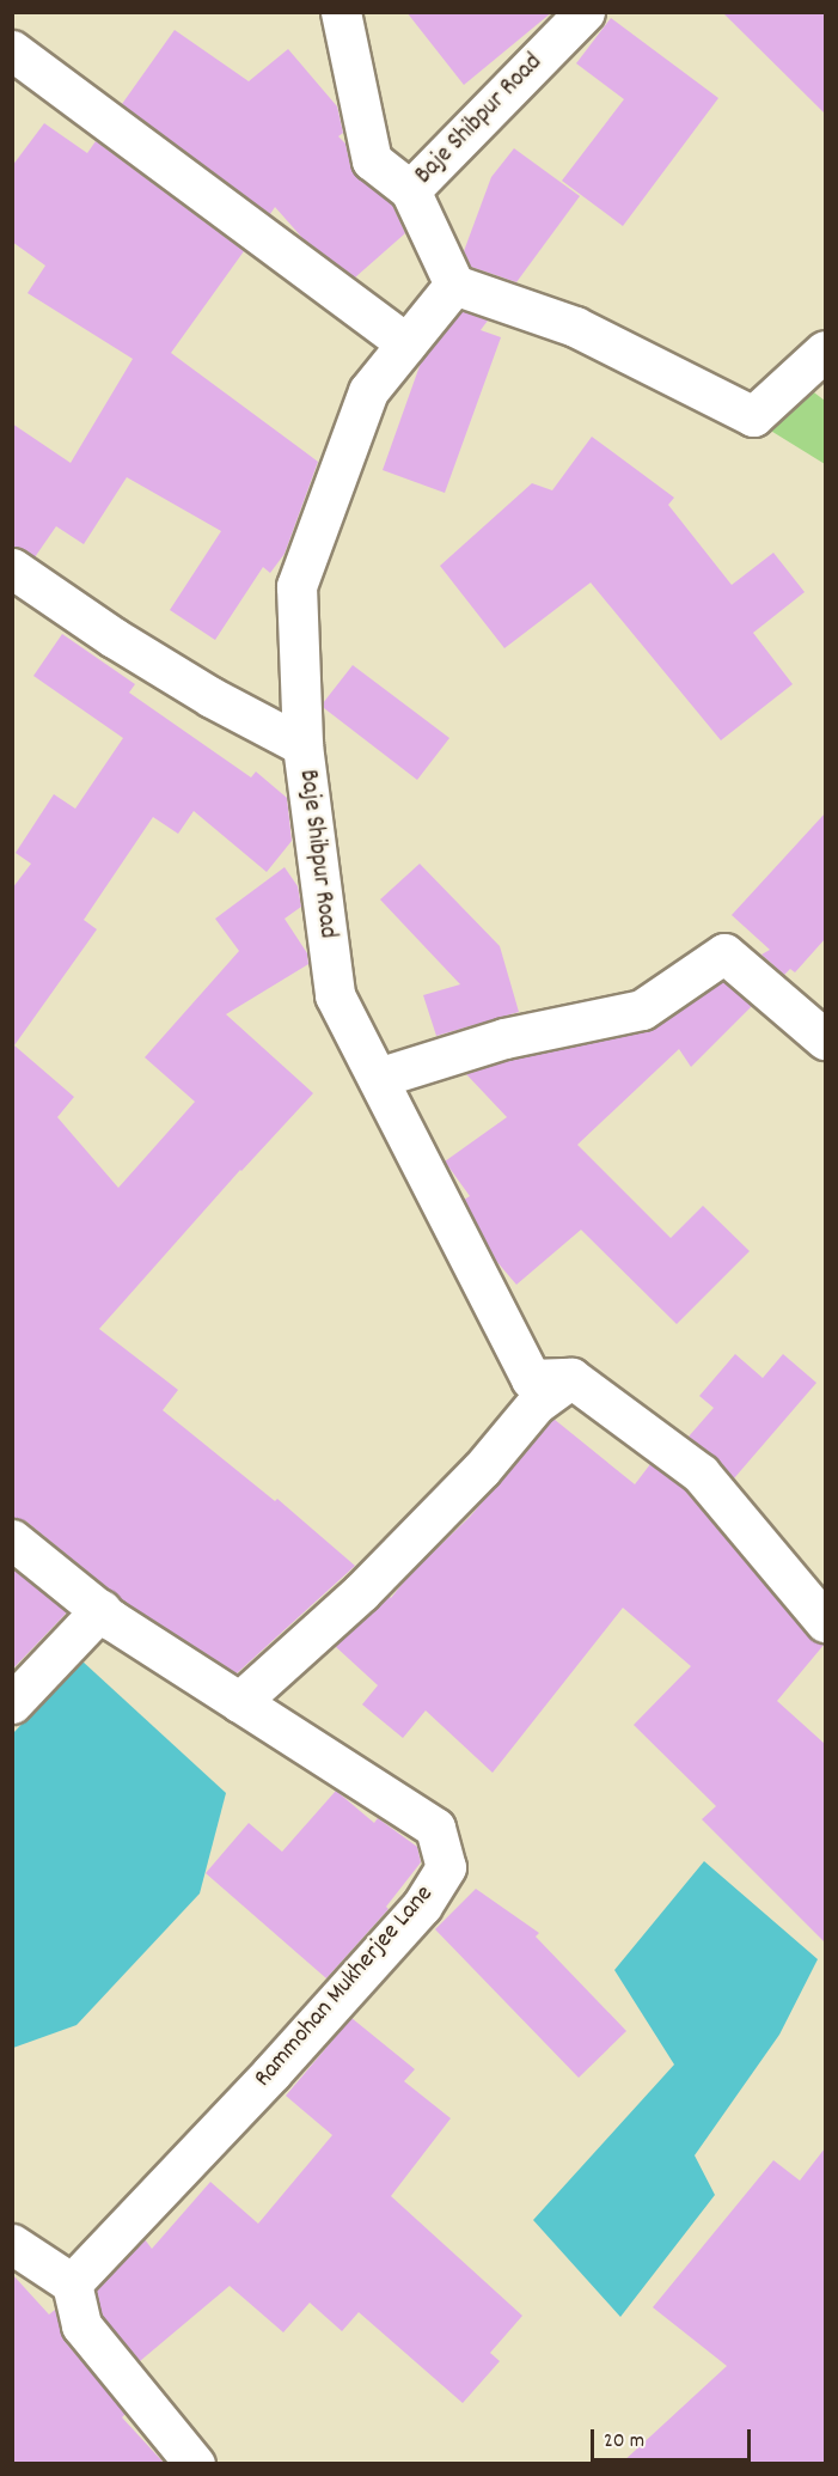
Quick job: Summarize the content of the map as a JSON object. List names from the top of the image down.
{
  "streets": {
    "street": ["Baje Shibpur Road", "Rammohan Mukherjee Lane"]
  },
  "scale_bar": "20 m"
}
